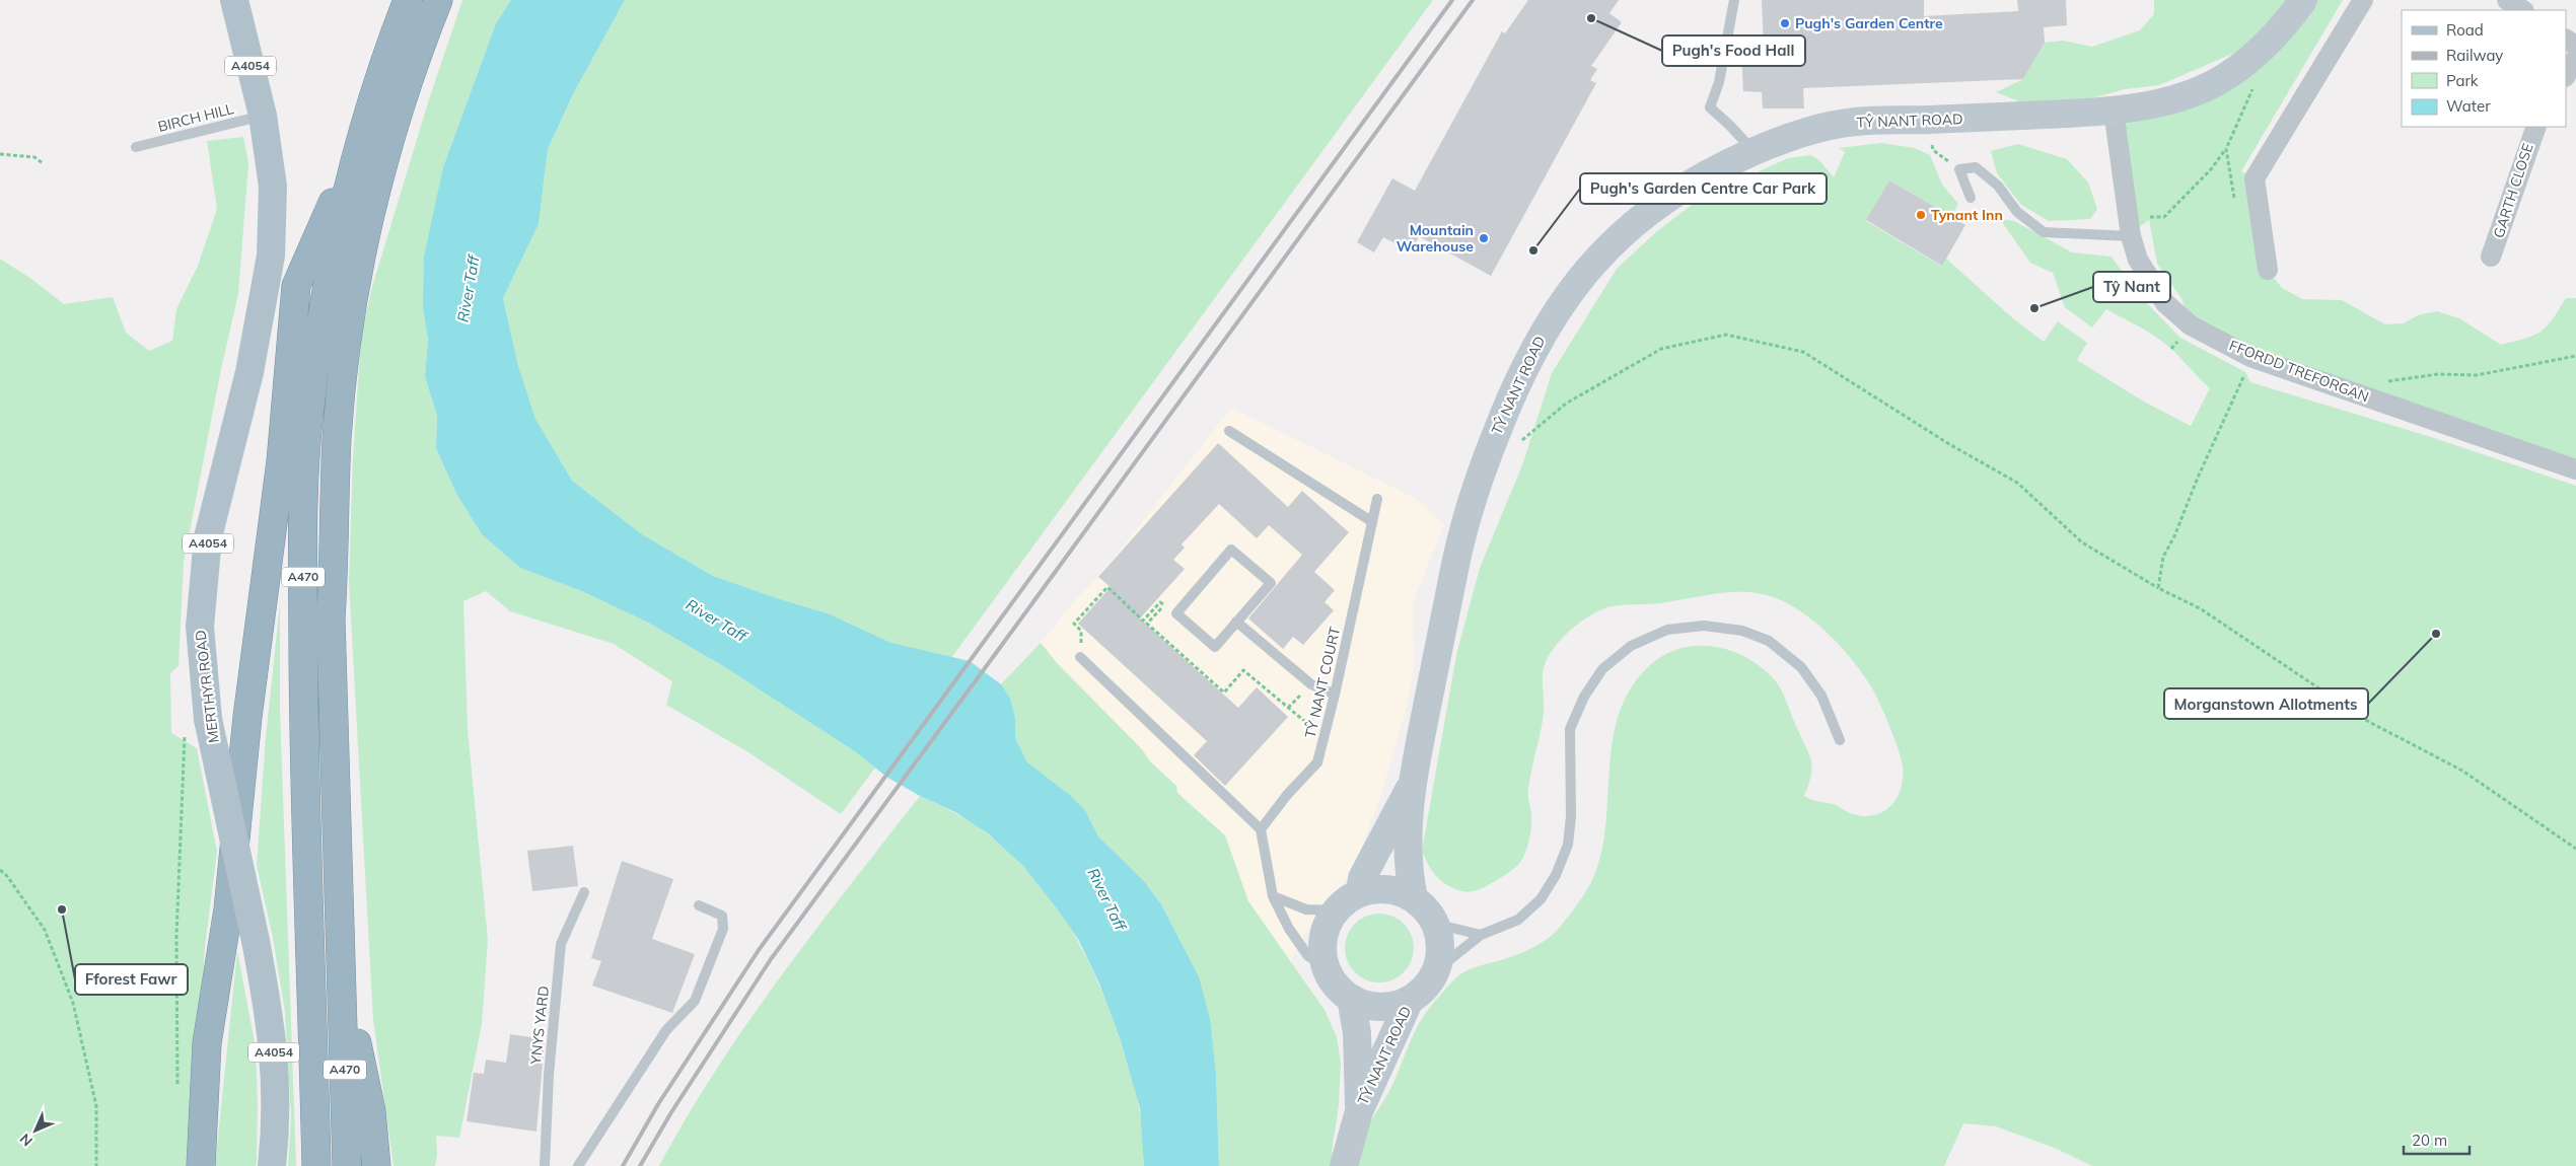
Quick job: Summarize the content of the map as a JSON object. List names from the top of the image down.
{
  "streets": {
    "highway": ["A470"],
    "main road": ["A4054", "TŶ NANT ROAD", "MERTHYR ROAD"],
    "street": ["GARTH CLOSE", "FFORDD TREFORGAN"],
    "lane": ["BIRCH HILL", "TŶ NANT COURT", "YNYS YARD"]
  },
  "crossings": [
    ["BIRCH HILL", "MERTHYR ROAD"],
    ["TŶ NANT ROAD", "FFORDD TREFORGAN"]
  ],
  "water": ["River Taff"],
  "places": [
    "Pugh's Food Hall",
    "Pugh's Garden Centre",
    "Tynant Inn",
    "Mountain Warehouse",
    "Pugh's Garden Centre Car Park",
    "Tŷ Nant",
    "Morganstown Allotments",
    "Fforest Fawr"
  ],
  "legend": [
    "Road",
    "Railway",
    "Park",
    "Water"
  ],
  "scale_bar": "20 m",
  "north": "bottom left"
}
